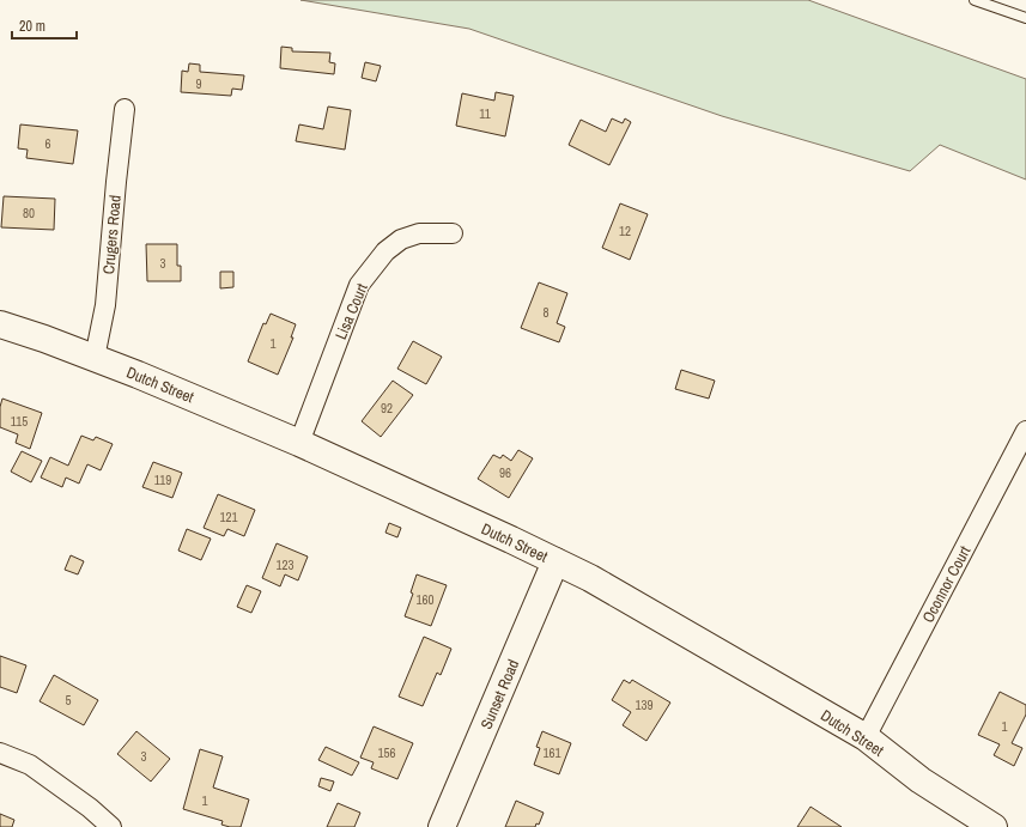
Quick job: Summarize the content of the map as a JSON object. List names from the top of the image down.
{
  "streets": {
    "street": [
      "Crugers Road",
      "Lisa Court",
      "Dutch Street",
      "Oconnor Court",
      "Sunset Road"
    ]
  },
  "crossings": [
    ["Crugers Road", "Dutch Street"],
    ["Lisa Court", "Dutch Street"],
    ["Dutch Street", "Oconnor Court"],
    ["Dutch Street", "Sunset Road"]
  ],
  "house_numbers": [
    "9",
    "11",
    "6",
    "80",
    "12",
    "3",
    "8",
    "1",
    "92",
    "115",
    "96",
    "119",
    "121",
    "123",
    "160",
    "5",
    "139",
    "1",
    "156",
    "161",
    "3",
    "1"
  ],
  "scale_bar": "20 m"
}
